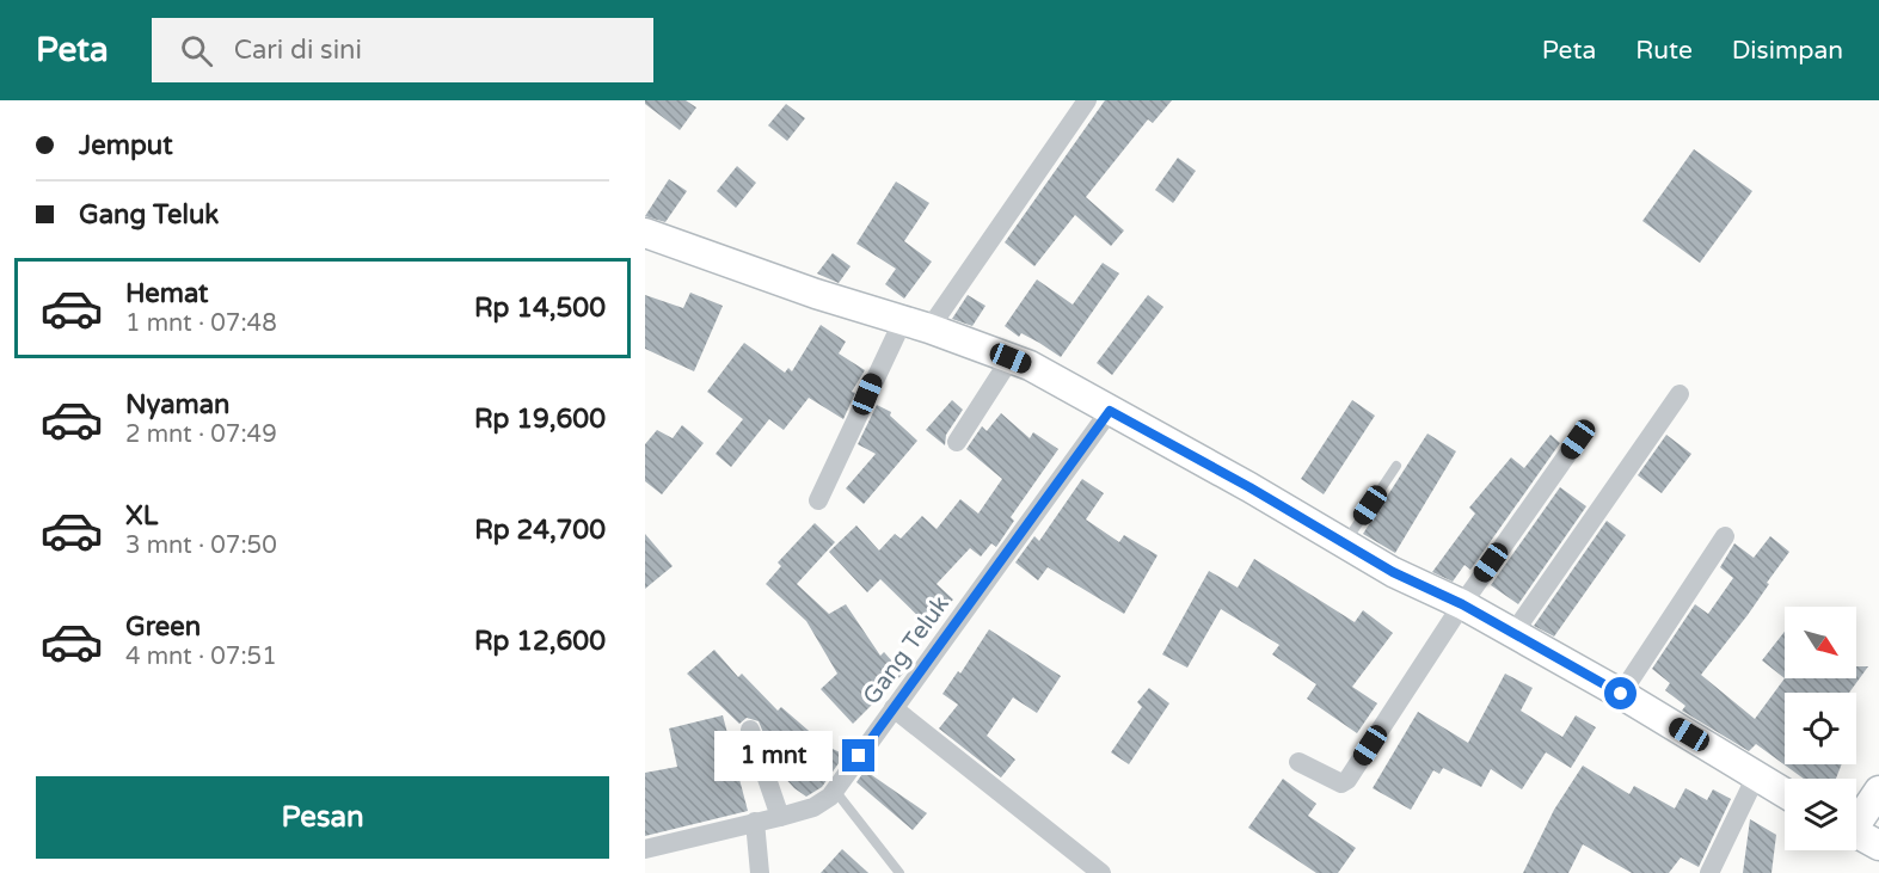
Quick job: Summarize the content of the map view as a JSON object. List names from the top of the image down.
{
  "streets": {
    "street": ["Gang Teluk"]
  },
  "north": "bottom right",
  "page": {
    "header": "Peta",
    "search": "Cari di sini",
    "nav": ["Peta", "Rute", "Disimpan"],
    "banner": ["Jemput", "Gang Teluk"],
    "list": [
      {
        "name": "Hemat",
        "note": "1 mnt · 07:48",
        "value": "Rp 14,500"
      },
      {
        "name": "Nyaman",
        "note": "2 mnt · 07:49",
        "value": "Rp 19,600"
      },
      {
        "name": "XL",
        "note": "3 mnt · 07:50",
        "value": "Rp 24,700"
      },
      {
        "name": "Green",
        "note": "4 mnt · 07:51",
        "value": "Rp 12,600"
      }
    ],
    "bubble": "1 mnt",
    "buttons": "Pesan"
  }
}
